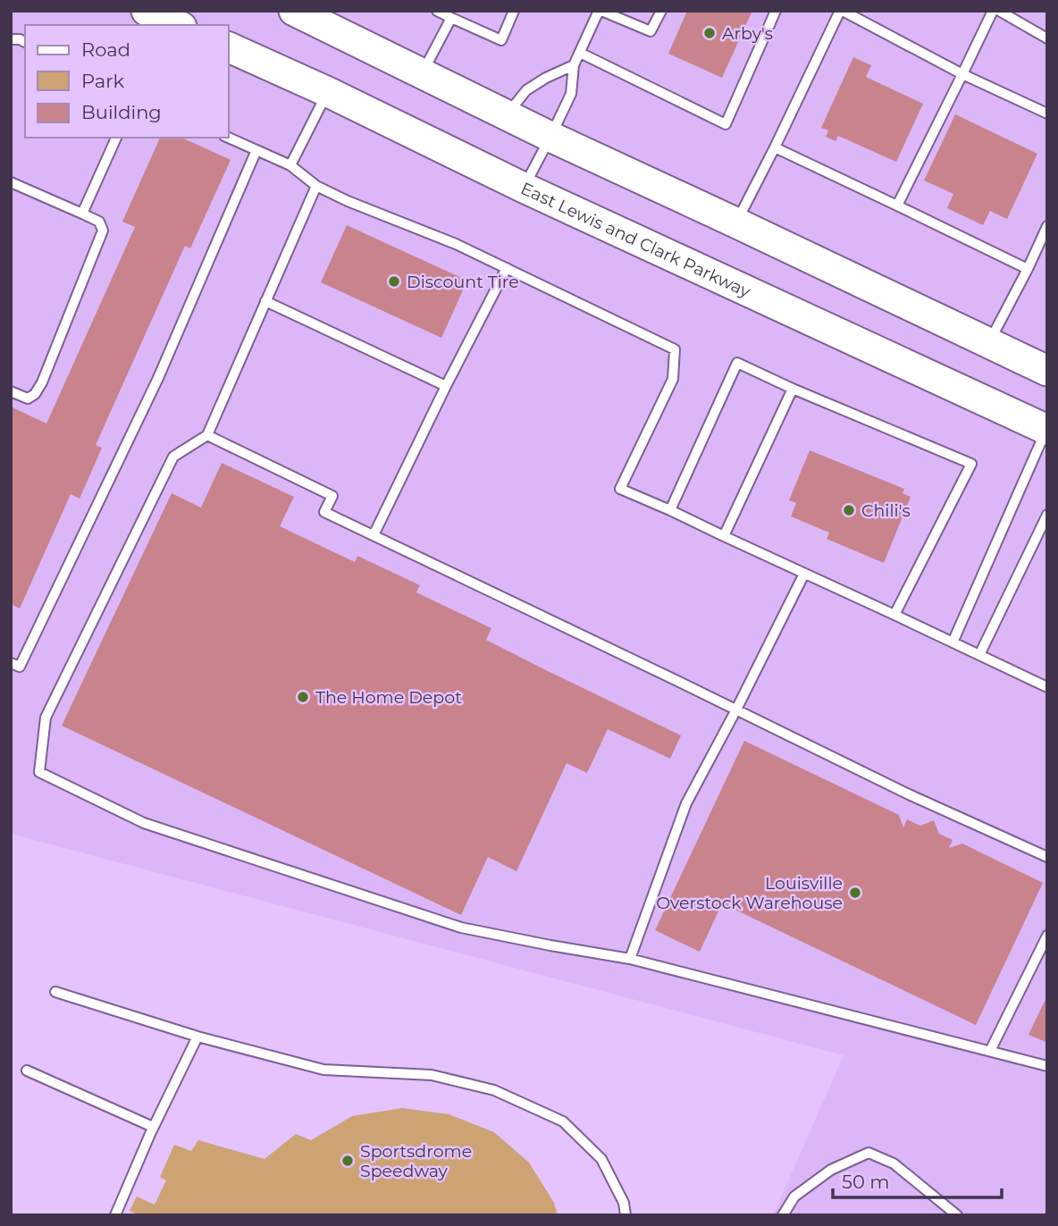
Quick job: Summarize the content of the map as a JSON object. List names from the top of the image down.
{
  "streets": {
    "main road": ["East Lewis and Clark Parkway"]
  },
  "places": [
    "Arby's",
    "Discount Tire",
    "Chili's",
    "The Home Depot",
    "Louisville Overstock Warehouse",
    "Sportsdrome Speedway"
  ],
  "legend": ["Road", "Park", "Building"],
  "scale_bar": "50 m"
}
